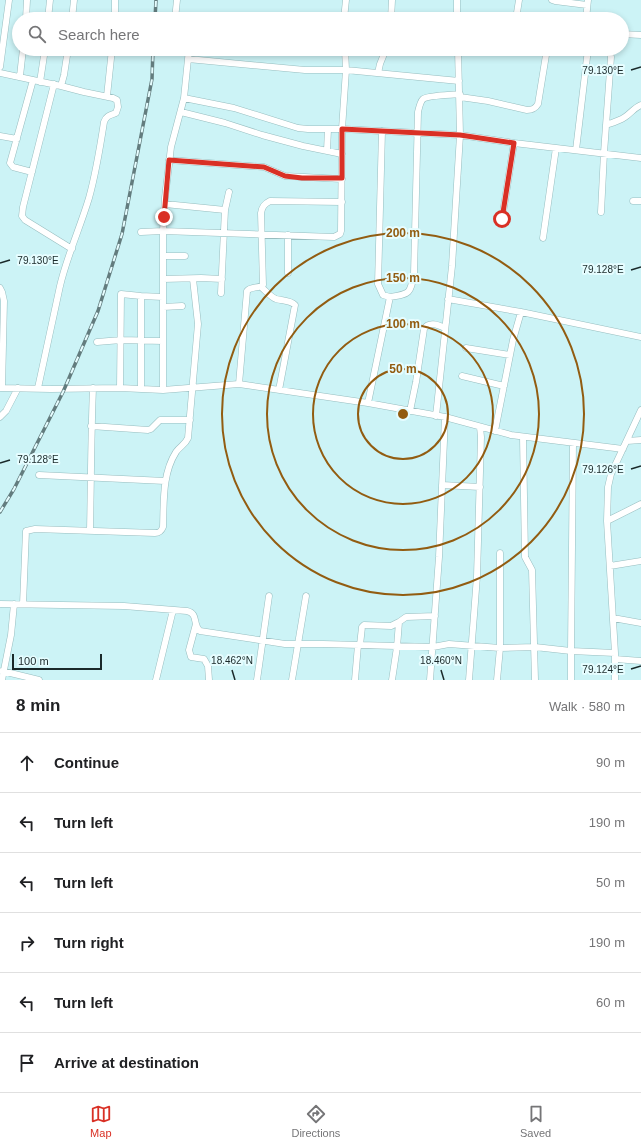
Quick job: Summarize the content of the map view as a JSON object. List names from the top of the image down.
{
  "scale_bar": "100 m",
  "page": {
    "search": "Search here",
    "scale": "100 m",
    "heading": ["8 min", "Walk · 580 m"],
    "list": [
      ["Continue", "90 m"],
      ["Turn left", "190 m"],
      ["Turn left", "50 m"],
      ["Turn right", "190 m"],
      ["Turn left", "60 m"],
      "Arrive at destination"
    ],
    "nav": ["Map", "Directions", "Saved"]
  },
  "coordinates": [
    "79.130°E",
    "79.128°E",
    "79.126°E",
    "18.462°N",
    "18.460°N",
    "79.124°E"
  ],
  "rings": [
    "200 m",
    "150 m",
    "100 m",
    "50 m"
  ]
}
